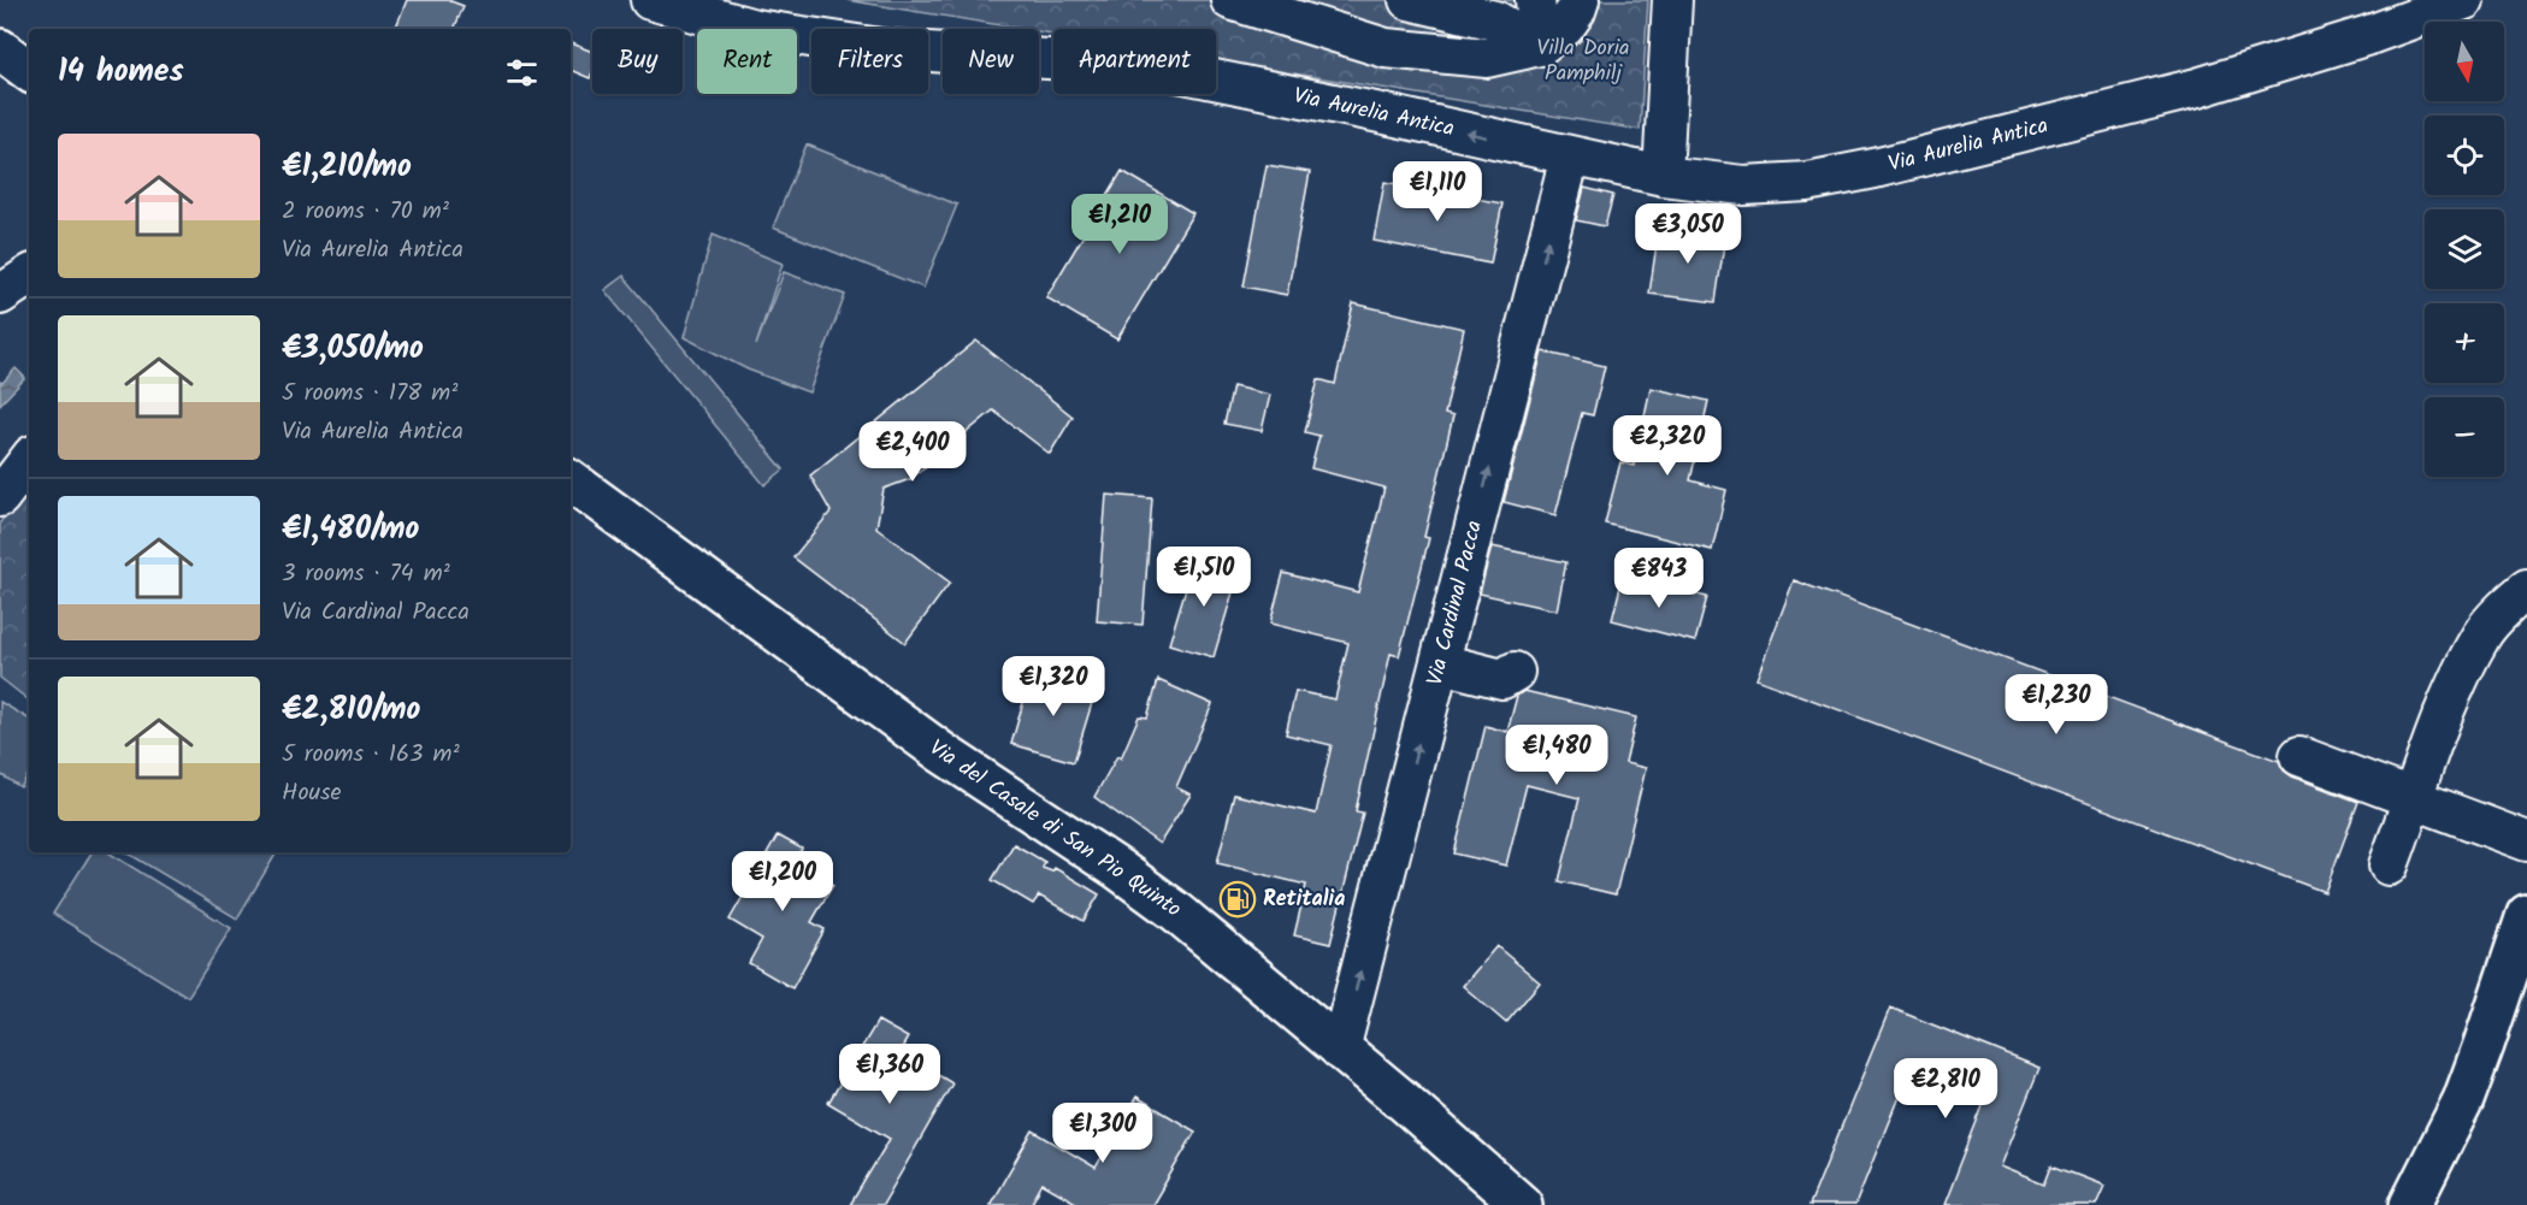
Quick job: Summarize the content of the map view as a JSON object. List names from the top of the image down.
{
  "streets": {
    "main road": ["Via del Casale di San Pio Quinto"],
    "street": ["Via Aurelia Antica", "Via Cardinal Pacca"]
  },
  "crossings": [
    ["Via Aurelia Antica", "Via Cardinal Pacca"],
    ["Via Cardinal Pacca", "Via del Casale di San Pio Quinto"]
  ],
  "one_way": ["Via Cardinal Pacca"],
  "parks": ["Villa Doria Pamphilj"],
  "places": {
    "fuel station": ["Retitalia"]
  },
  "north": "bottom",
  "page": {
    "map_buttons": ["+", "−"],
    "chip": [
      "Buy",
      "Rent",
      "Filters",
      "New",
      "Apartment"
    ],
    "heading": "14 homes",
    "list": [
      {
        "name": "€1,210/mo",
        "note": "2 rooms · 70 m² · Via Aurelia Antica"
      },
      {
        "name": "€3,050/mo",
        "note": "5 rooms · 178 m² · Via Aurelia Antica"
      },
      {
        "name": "€1,480/mo",
        "note": "3 rooms · 74 m² · Via Cardinal Pacca"
      },
      {
        "name": "€2,810/mo",
        "note": "5 rooms · 163 m² · House"
      }
    ],
    "price": [
      "€1,110",
      "€1,210",
      "€3,050",
      "€2,320",
      "€2,400",
      "€1,510",
      "€843",
      "€1,320",
      "€1,230",
      "€1,480",
      "€1,200",
      "€1,360",
      "€2,810",
      "€1,300"
    ]
  }
}
